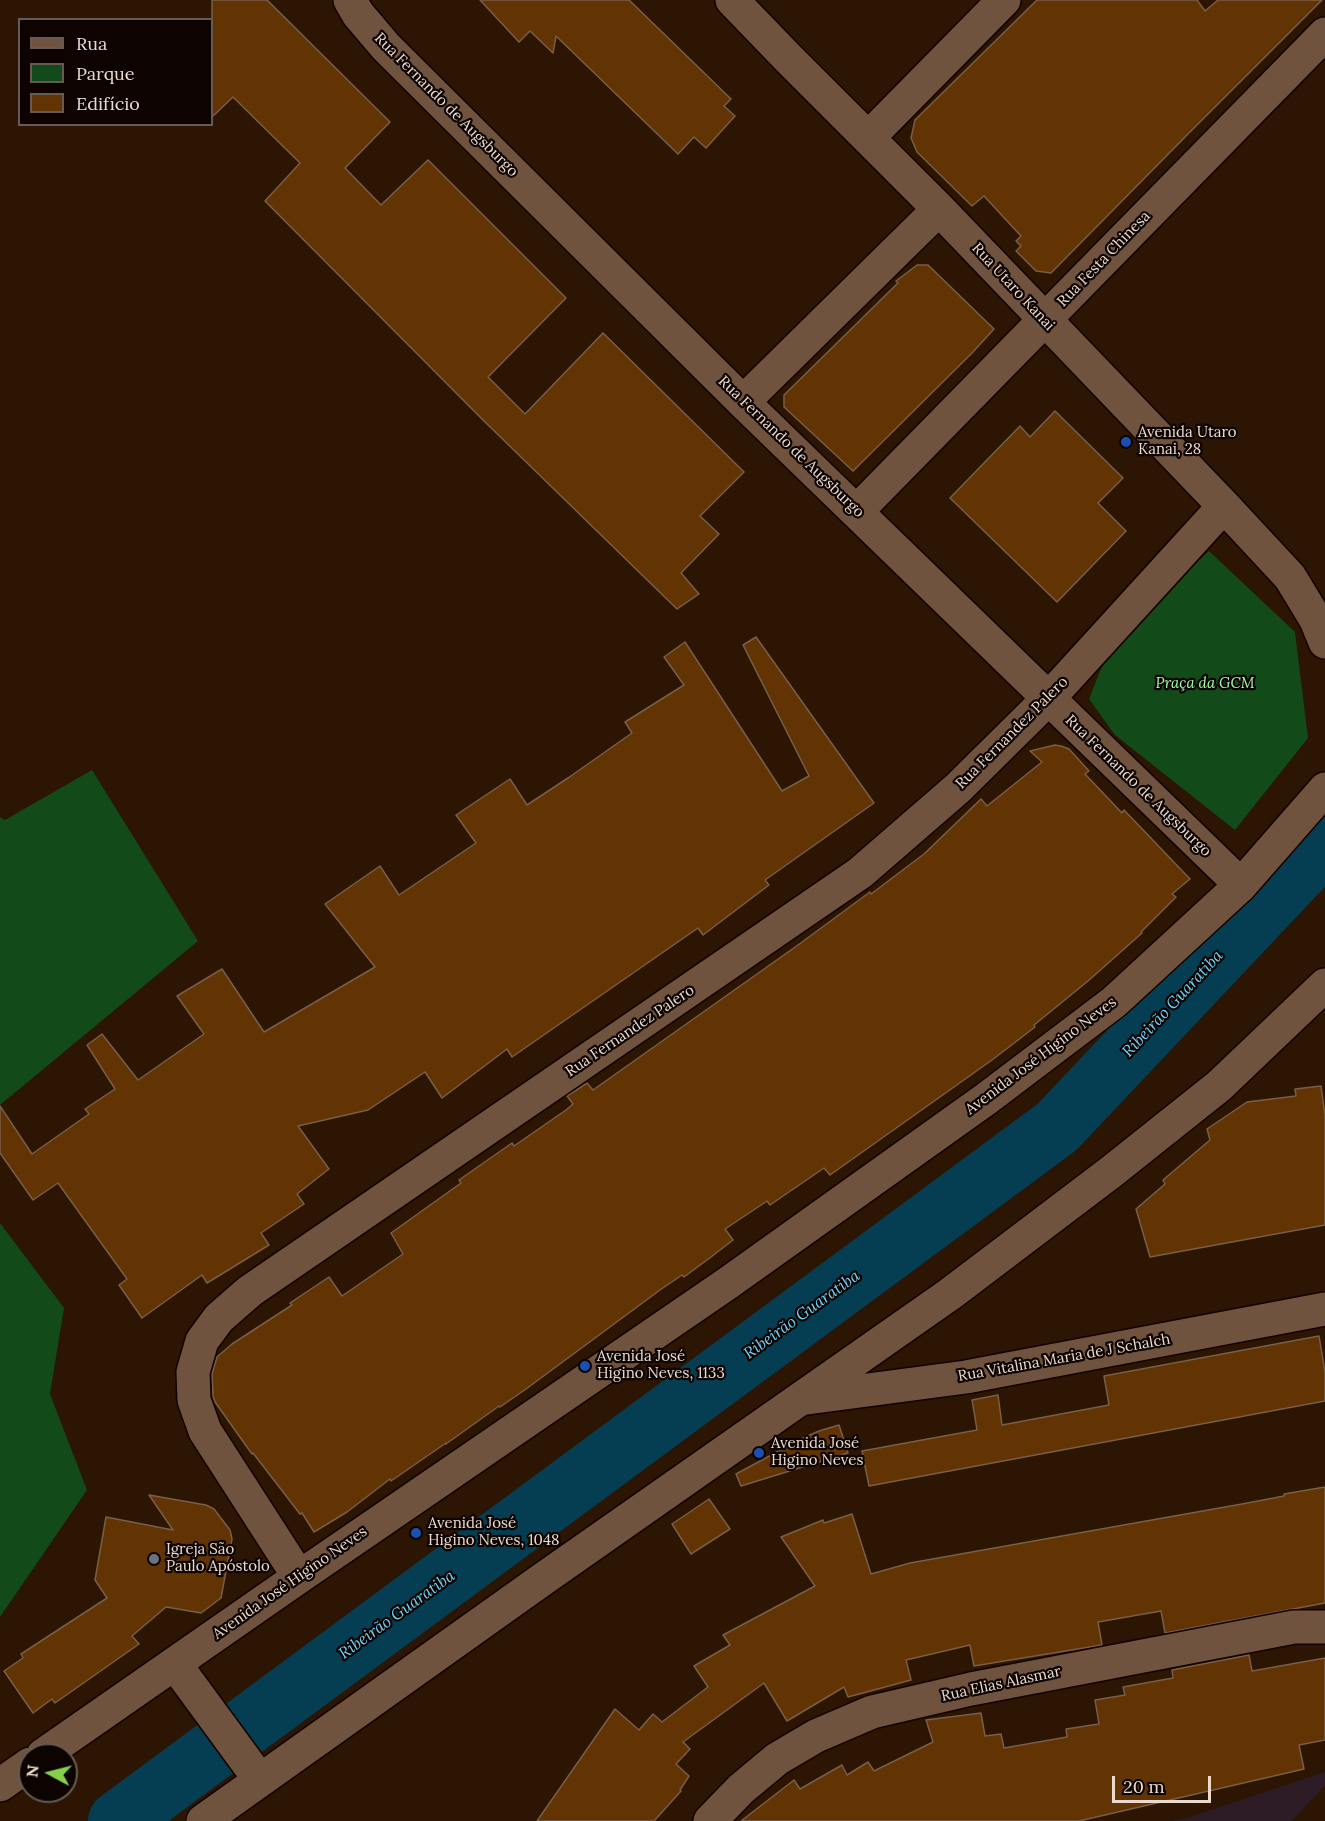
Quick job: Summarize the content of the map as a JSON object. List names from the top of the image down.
{
  "streets": {
    "street": [
      "Rua Fernando de Augsburgo",
      "Rua Festa Chinesa",
      "Rua Utaro Kanai",
      "Rua Fernandez Palero",
      "Avenida José Higino Neves",
      "Rua Vitalina Maria de J Schalch",
      "Rua Elias Alasmar"
    ]
  },
  "crossings": [
    ["Rua Fernando de Augsburgo", "Rua Festa Chinesa"],
    ["Rua Fernando de Augsburgo", "Rua Fernandez Palero"],
    ["Rua Fernando de Augsburgo", "Avenida José Higino Neves"],
    ["Rua Festa Chinesa", "Rua Utaro Kanai"],
    ["Rua Utaro Kanai", "Rua Fernandez Palero"],
    ["Rua Fernandez Palero", "Avenida José Higino Neves"]
  ],
  "water": ["Ribeirão Guaratiba"],
  "parks": ["Praça da GCM"],
  "places": [
    "Avenida Utaro Kanai, 28",
    "Avenida José Higino Neves, 1133",
    "Avenida José Higino Neves",
    "Avenida José Higino Neves, 1048",
    "Igreja São Paulo Apóstolo"
  ],
  "legend": ["Rua", "Parque", "Edifício"],
  "scale_bar": "20 m",
  "north": "left"
}
